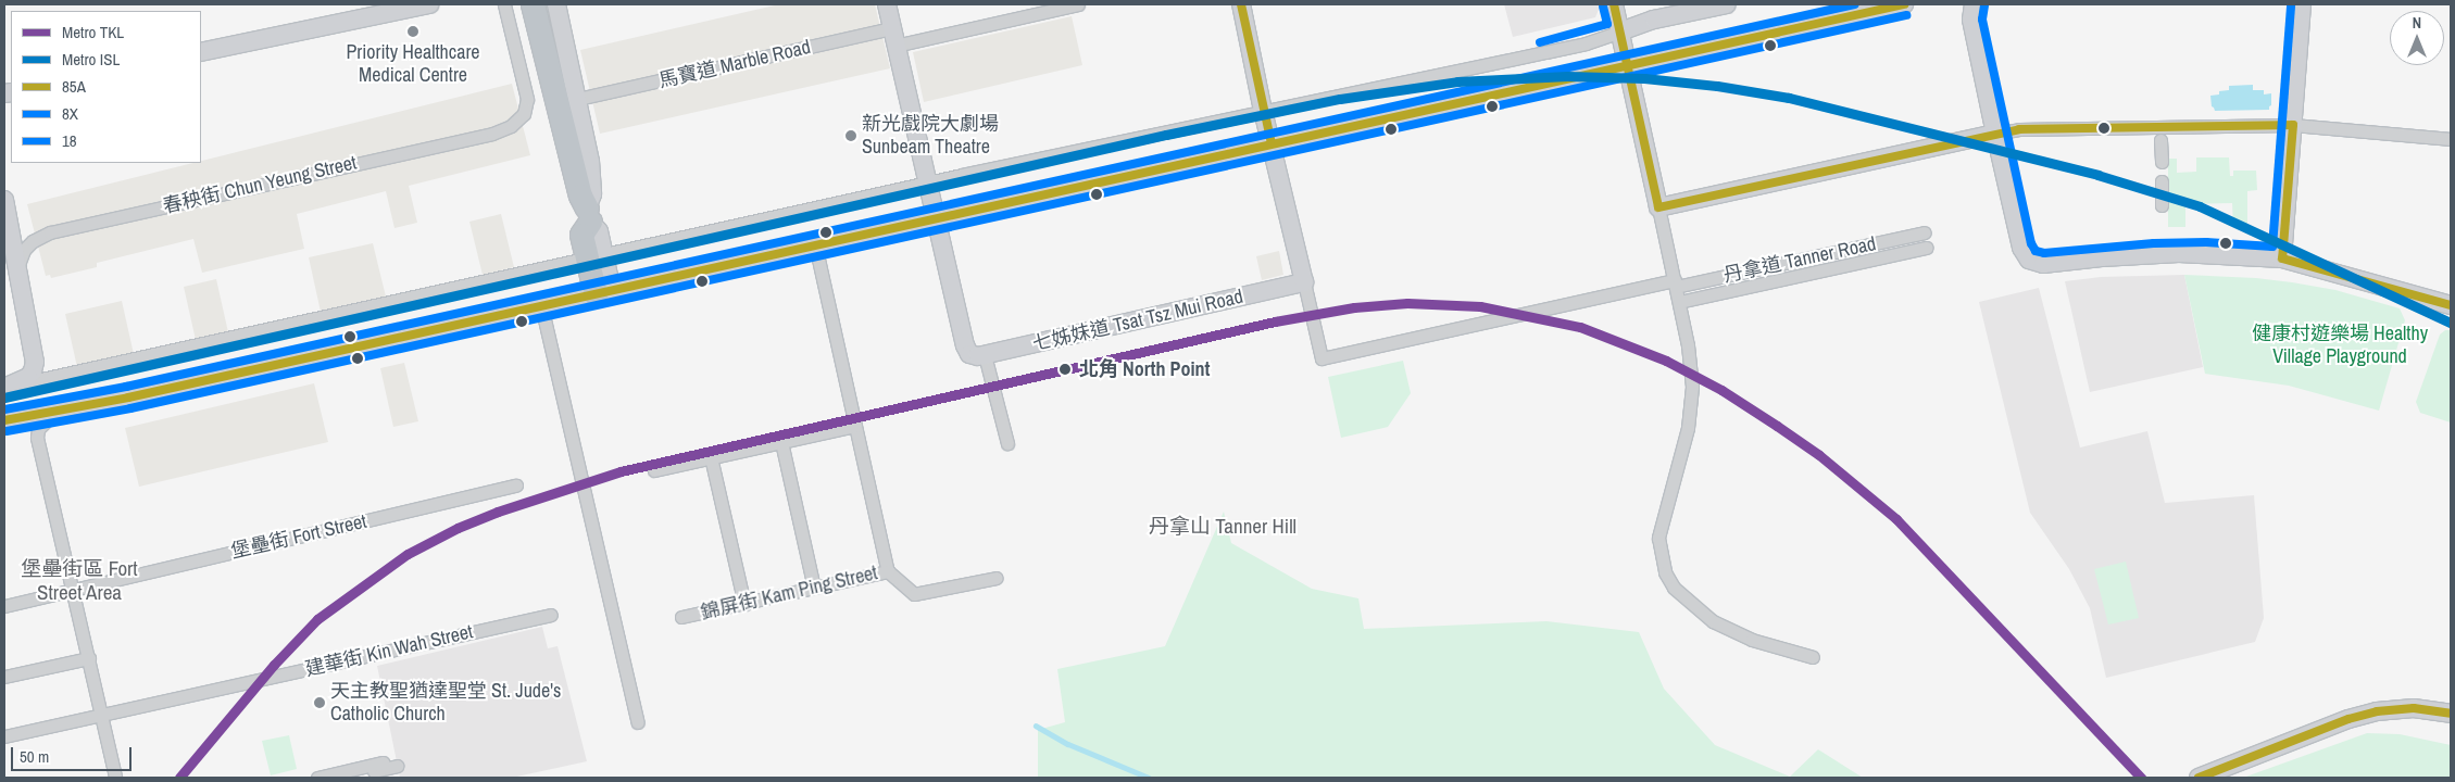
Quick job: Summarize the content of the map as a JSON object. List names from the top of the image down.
{
  "streets": {
    "street": [
      "馬寶道 Marble Road",
      "春秧街 Chun Yeung Street",
      "丹拿道 Tanner Road",
      "七姊妹道 Tsat Tsz Mui Road",
      "堡壘街 Fort Street",
      "錦屏街 Kam Ping Street",
      "建華街 Kin Wah Street"
    ]
  },
  "crossings": [
    ["丹拿道 Tanner Road", "七姊妹道 Tsat Tsz Mui Road"]
  ],
  "districts": ["丹拿山 Tanner Hill", "堡壘街區 Fort Street Area"],
  "parks": ["健康村遊樂場 Healthy Village Playground"],
  "places": [
    "Priority Healthcare Medical Centre",
    "新光戲院大劇場 Sunbeam Theatre",
    "北角 North Point",
    "天主教聖猶達聖堂 St. Jude's Catholic Church"
  ],
  "lines": [
    "transit line 85A",
    "transit line 18",
    "transit line 8X",
    "metro line ISL",
    "metro line TKL"
  ],
  "legend": [
    "Metro TKL",
    "Metro ISL",
    "85A",
    "8X",
    "18"
  ],
  "scale_bar": "50 m",
  "north": "top"
}
